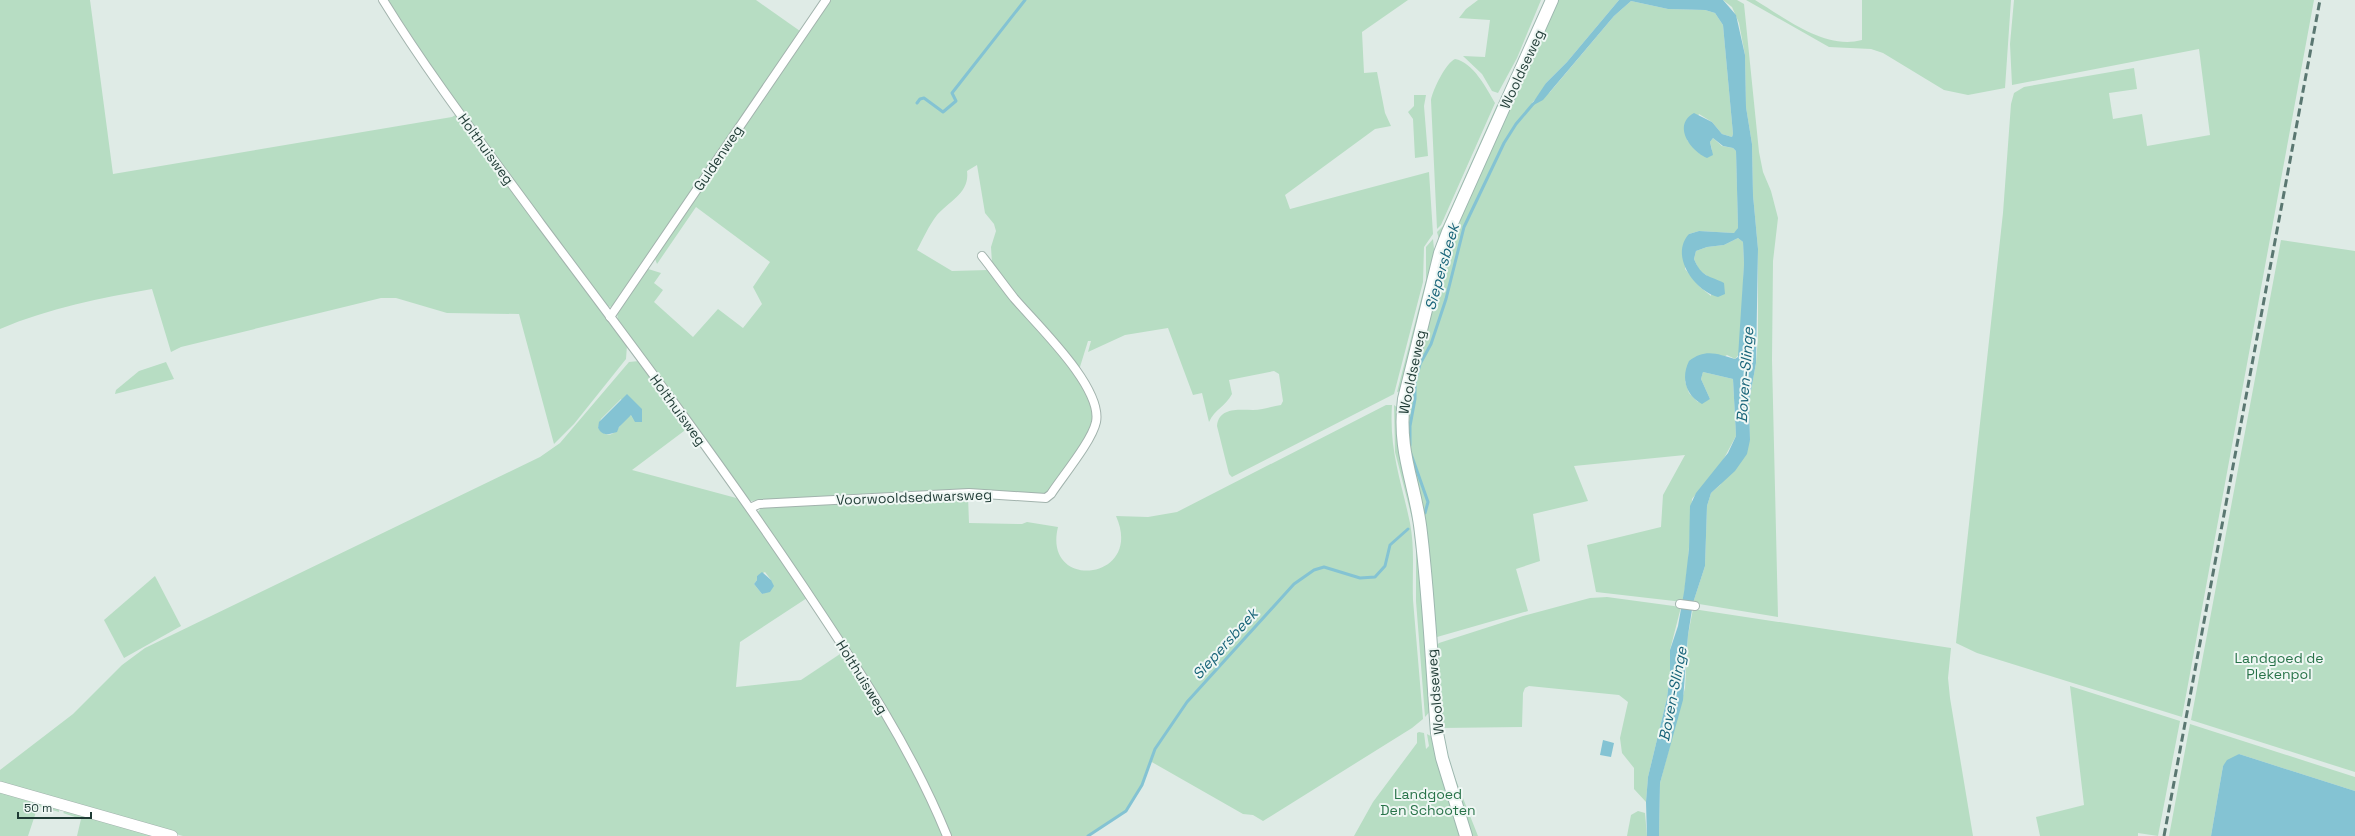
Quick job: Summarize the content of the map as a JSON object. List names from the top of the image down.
{
  "streets": {
    "main road": ["Wooldseweg"],
    "street": ["Holthuisweg", "Guldenweg", "Voorwooldsedwarsweg"]
  },
  "crossings": [
    ["Holthuisweg", "Guldenweg"],
    ["Holthuisweg", "Voorwooldsedwarsweg"]
  ],
  "water": ["Siepersbeek", "Boven-Slinge"],
  "parks": ["Landgoed de Plekenpol", "Landgoed Den Schooten"],
  "scale_bar": "50 m"
}
